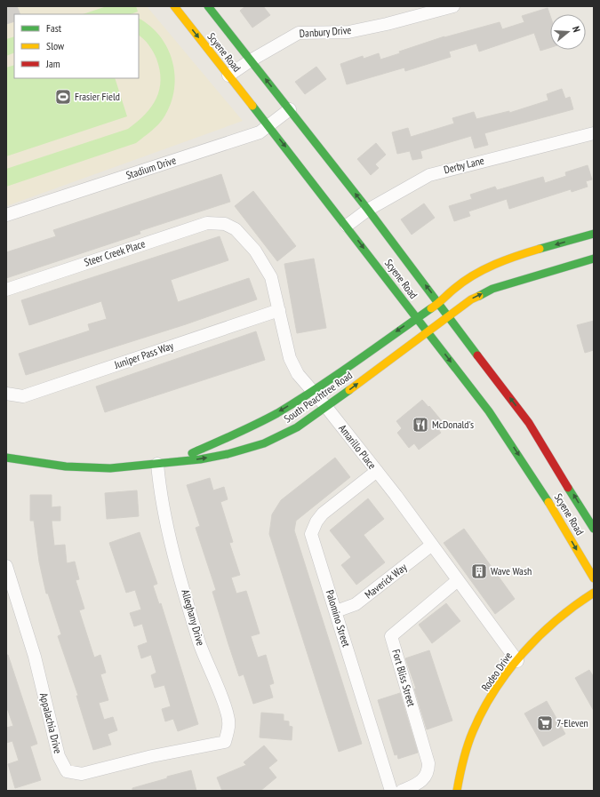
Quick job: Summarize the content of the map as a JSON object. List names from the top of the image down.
{
  "streets": {
    "main road": ["Scyene Road", "South Peachtree Road", "Rodeo Drive"],
    "street": [
      "Danbury Drive",
      "Derby Lane",
      "Stadium Drive",
      "Steer Creek Place",
      "Juniper Pass Way",
      "Amarillo Place",
      "Maverick Way",
      "Alleghany Drive",
      "Palomino Street",
      "Fort Bliss Street",
      "Appalachia Drive"
    ]
  },
  "crossings": [
    ["Danbury Drive", "Scyene Road"],
    ["Scyene Road", "Derby Lane"],
    ["Scyene Road", "Stadium Drive"],
    ["Scyene Road", "South Peachtree Road"],
    ["Steer Creek Place", "Amarillo Place"],
    ["Juniper Pass Way", "Amarillo Place"],
    ["South Peachtree Road", "Amarillo Place"],
    ["South Peachtree Road", "Alleghany Drive"],
    ["Amarillo Place", "Maverick Way"],
    ["Amarillo Place", "Palomino Street"],
    ["Amarillo Place", "Rodeo Drive"],
    ["Amarillo Place", "Fort Bliss Street"],
    ["Maverick Way", "Palomino Street"],
    ["Alleghany Drive", "Appalachia Drive"]
  ],
  "places": {
    "sports": ["Frasier Field"],
    "restaurant": ["McDonald's"],
    "building": ["Wave Wash"],
    "supermarket": ["7-Eleven"]
  },
  "legend": ["Fast", "Slow", "Jam"],
  "north": "right"
}
